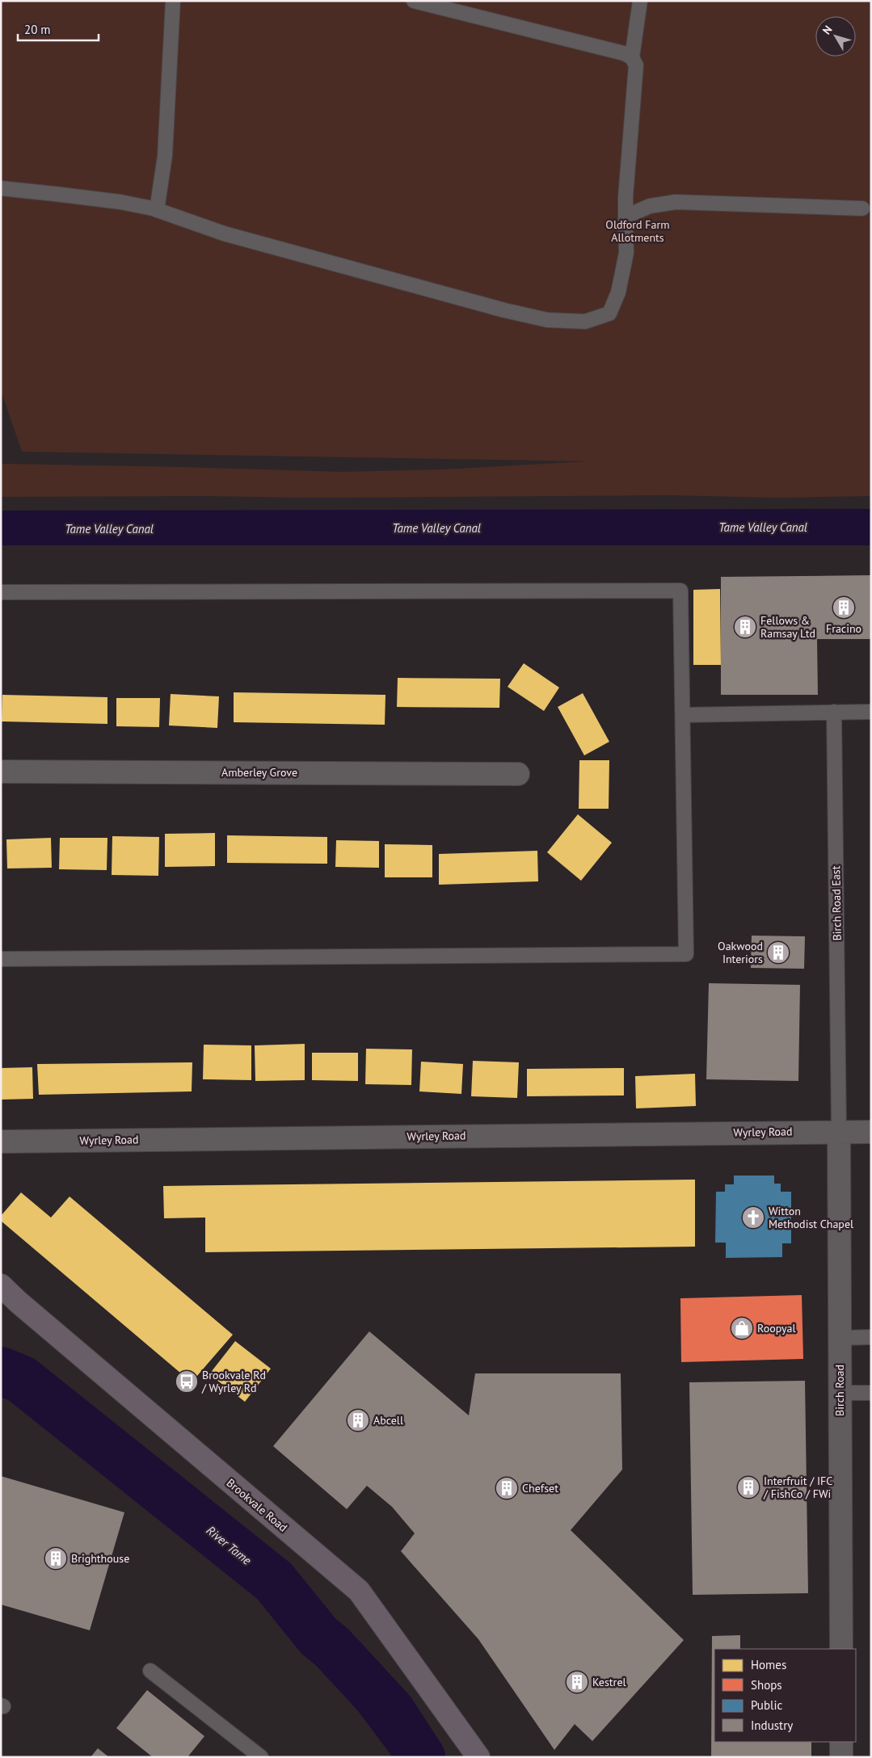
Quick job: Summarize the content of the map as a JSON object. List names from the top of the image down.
{
  "streets": {
    "main road": ["Brookvale Road"],
    "street": ["Amberley Grove", "Wyrley Road", "Birch Road"],
    "lane": ["Birch Road East"]
  },
  "crossings": [
    ["Birch Road East", "Wyrley Road"],
    ["Birch Road East", "Birch Road"],
    ["Wyrley Road", "Birch Road"]
  ],
  "water": ["Tame Valley Canal", "River Tame"],
  "parks": ["Oldford Farm Allotments"],
  "places": {
    "building": [
      "Fracino",
      "Fellows & Ramsay Ltd",
      "Oakwood Interiors",
      "Abcell",
      "Interfruit / IFC / FishCo / FWi",
      "Chefset",
      "Brighthouse",
      "Kestrel"
    ],
    "church": ["Witton Methodist Chapel"],
    "shop": ["Roopyal"],
    "bus stop": ["Brookvale Rd / Wyrley Rd"]
  },
  "legend": [
    "Homes",
    "Shops",
    "Public",
    "Industry"
  ],
  "scale_bar": "20 m",
  "north": "top left"
}
